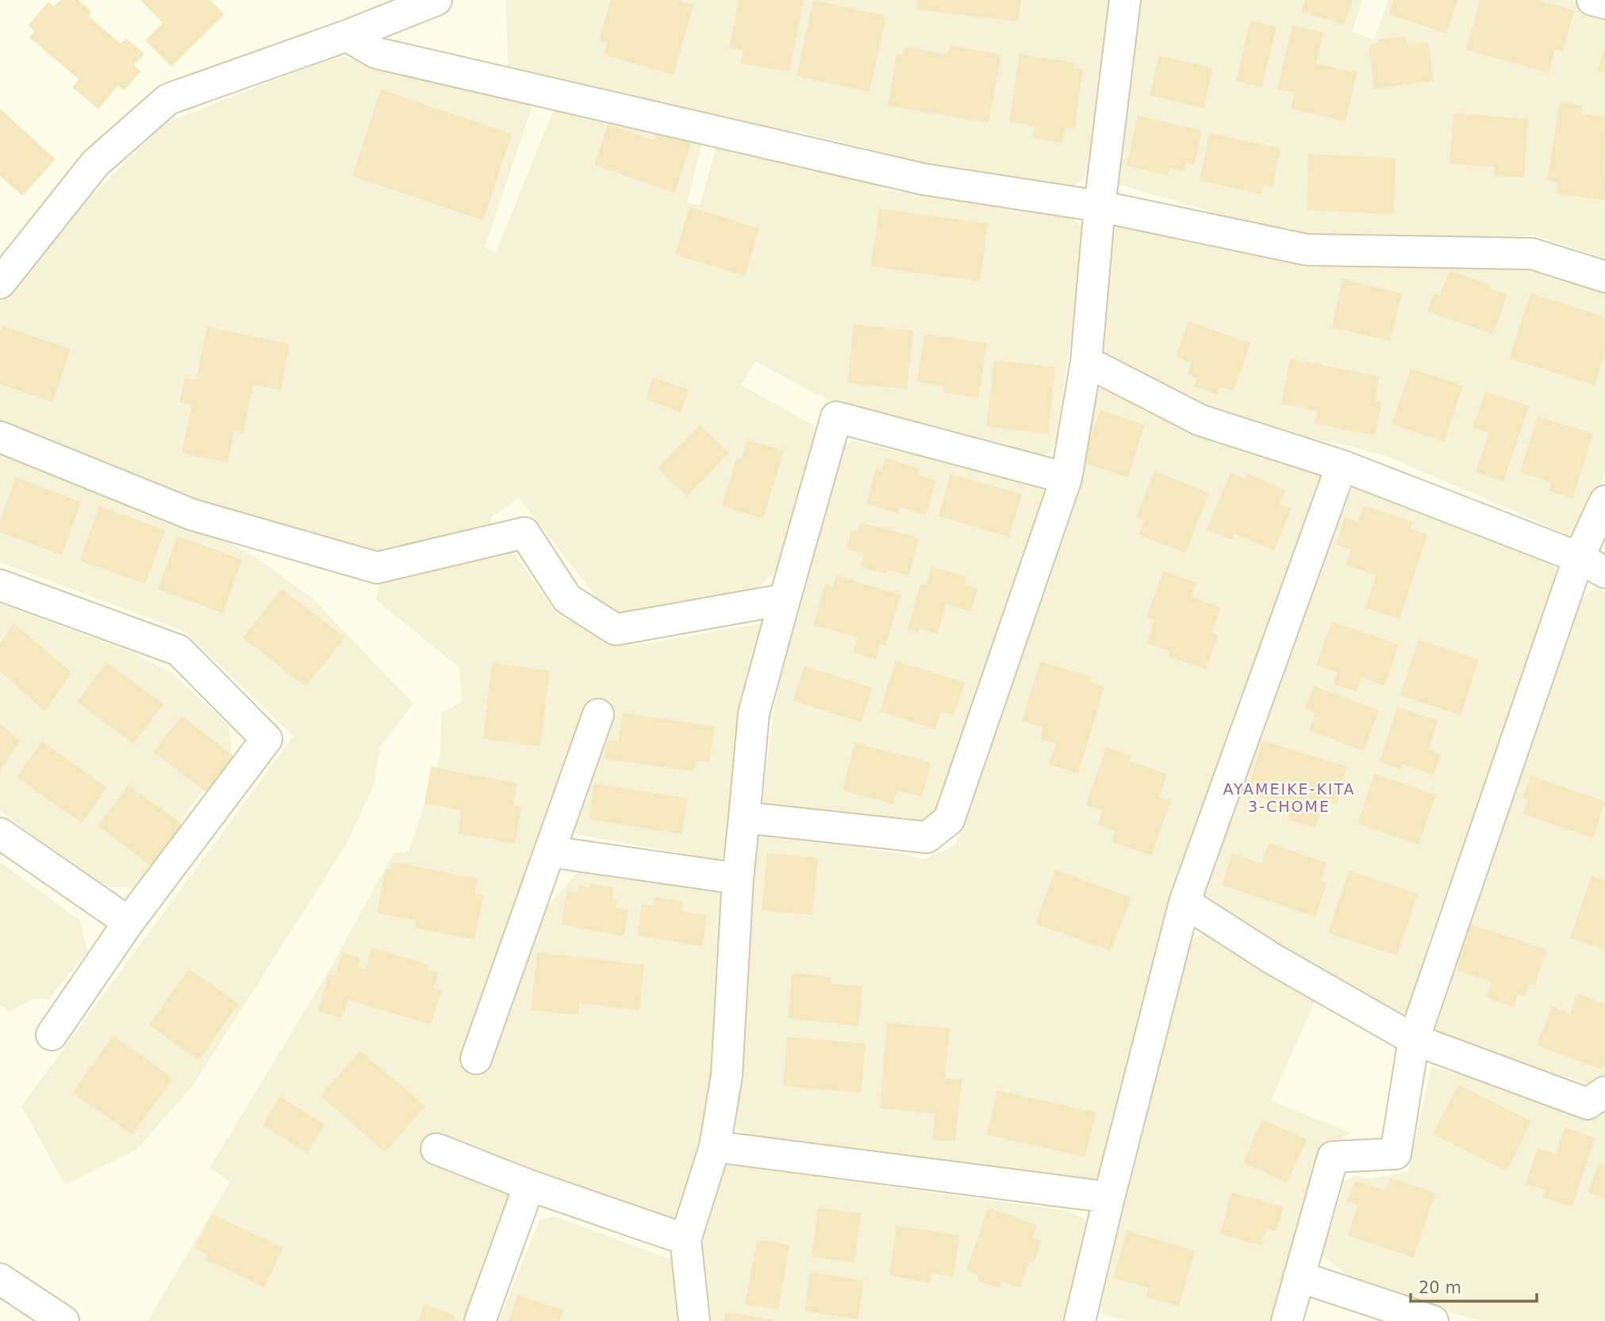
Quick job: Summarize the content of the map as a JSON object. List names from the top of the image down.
{
  "districts": ["AYAMEIKE-KITA 3-CHOME"],
  "scale_bar": "20 m"
}
